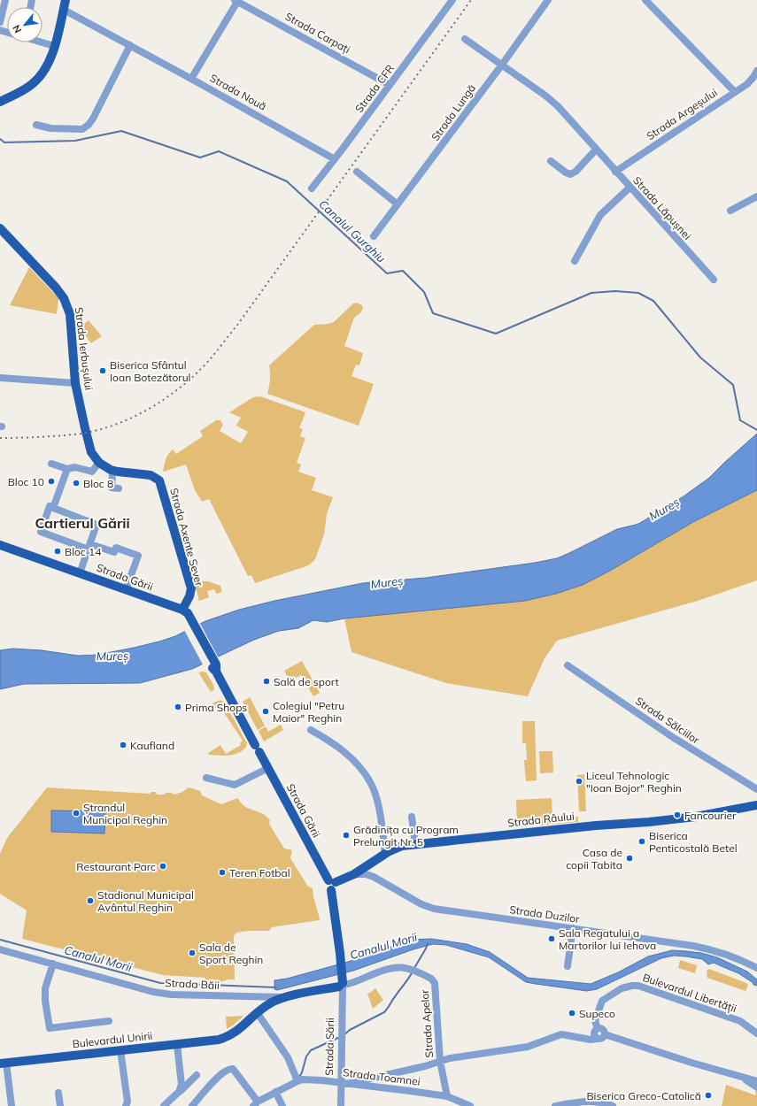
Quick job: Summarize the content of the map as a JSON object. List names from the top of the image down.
{
  "streets": {
    "main road": [
      "Strada Ierbușului",
      "Strada Axente Sever",
      "Strada Gării",
      "Strada Râului",
      "Bulevardul Unirii",
      "Strada Sării"
    ],
    "street": [
      "Strada Carpați",
      "Strada CFR",
      "Strada Nouă",
      "Strada Lungă",
      "Strada Argeșului",
      "Strada Lăpușnei",
      "Strada Sălciilor",
      "Strada Duzilor",
      "Strada Băii",
      "Bulevardul Libertății",
      "Strada Apelor",
      "Strada Toamnei"
    ]
  },
  "crossings": [
    ["Strada Carpați", "Strada CFR"],
    ["Strada CFR", "Strada Nouă"],
    ["Strada Lungă", "Strada Lăpușnei"],
    ["Strada Argeșului", "Strada Lăpușnei"],
    ["Strada Ierbușului", "Strada Axente Sever"],
    ["Strada Axente Sever", "Strada Gării"],
    ["Strada Gării", "Strada Râului"],
    ["Strada Gării", "Strada Sării"],
    ["Strada Râului", "Strada Duzilor"],
    ["Strada Băii", "Bulevardul Unirii"],
    ["Strada Apelor", "Bulevardul Unirii"],
    ["Strada Apelor", "Strada Sării"],
    ["Strada Apelor", "Strada Toamnei"],
    ["Bulevardul Unirii", "Strada Sării"],
    ["Strada Sării", "Strada Toamnei"]
  ],
  "districts": ["Cartierul Gării"],
  "water": ["Canalul Gurghiu", "Mureș", "Canalul Morii"],
  "places": [
    "Biserica Sfântul Ioan Botezătorul",
    "Bloc 10",
    "Bloc 8",
    "Bloc 14",
    "Sală de sport",
    "Prima Shops",
    "Colegiul \"Petru Maior\" Reghin",
    "Kaufland",
    "Liceul Tehnologic \"Ioan Bojor\" Reghin",
    "Ștrandul Municipal Reghin",
    "Fancourier",
    "Grădinița cu Program Prelungit Nr. 5",
    "Biserica Penticostală Betel",
    "Casa de copii Tabita",
    "Restaurant Parc",
    "Teren Fotbal",
    "Stadionul Municipal Avântul Reghin",
    "Sala Regatului a Martorilor lui Iehova",
    "Sala de Sport Reghin",
    "Supeco",
    "Biserica Greco-Catolică"
  ],
  "north": "bottom left"
}
